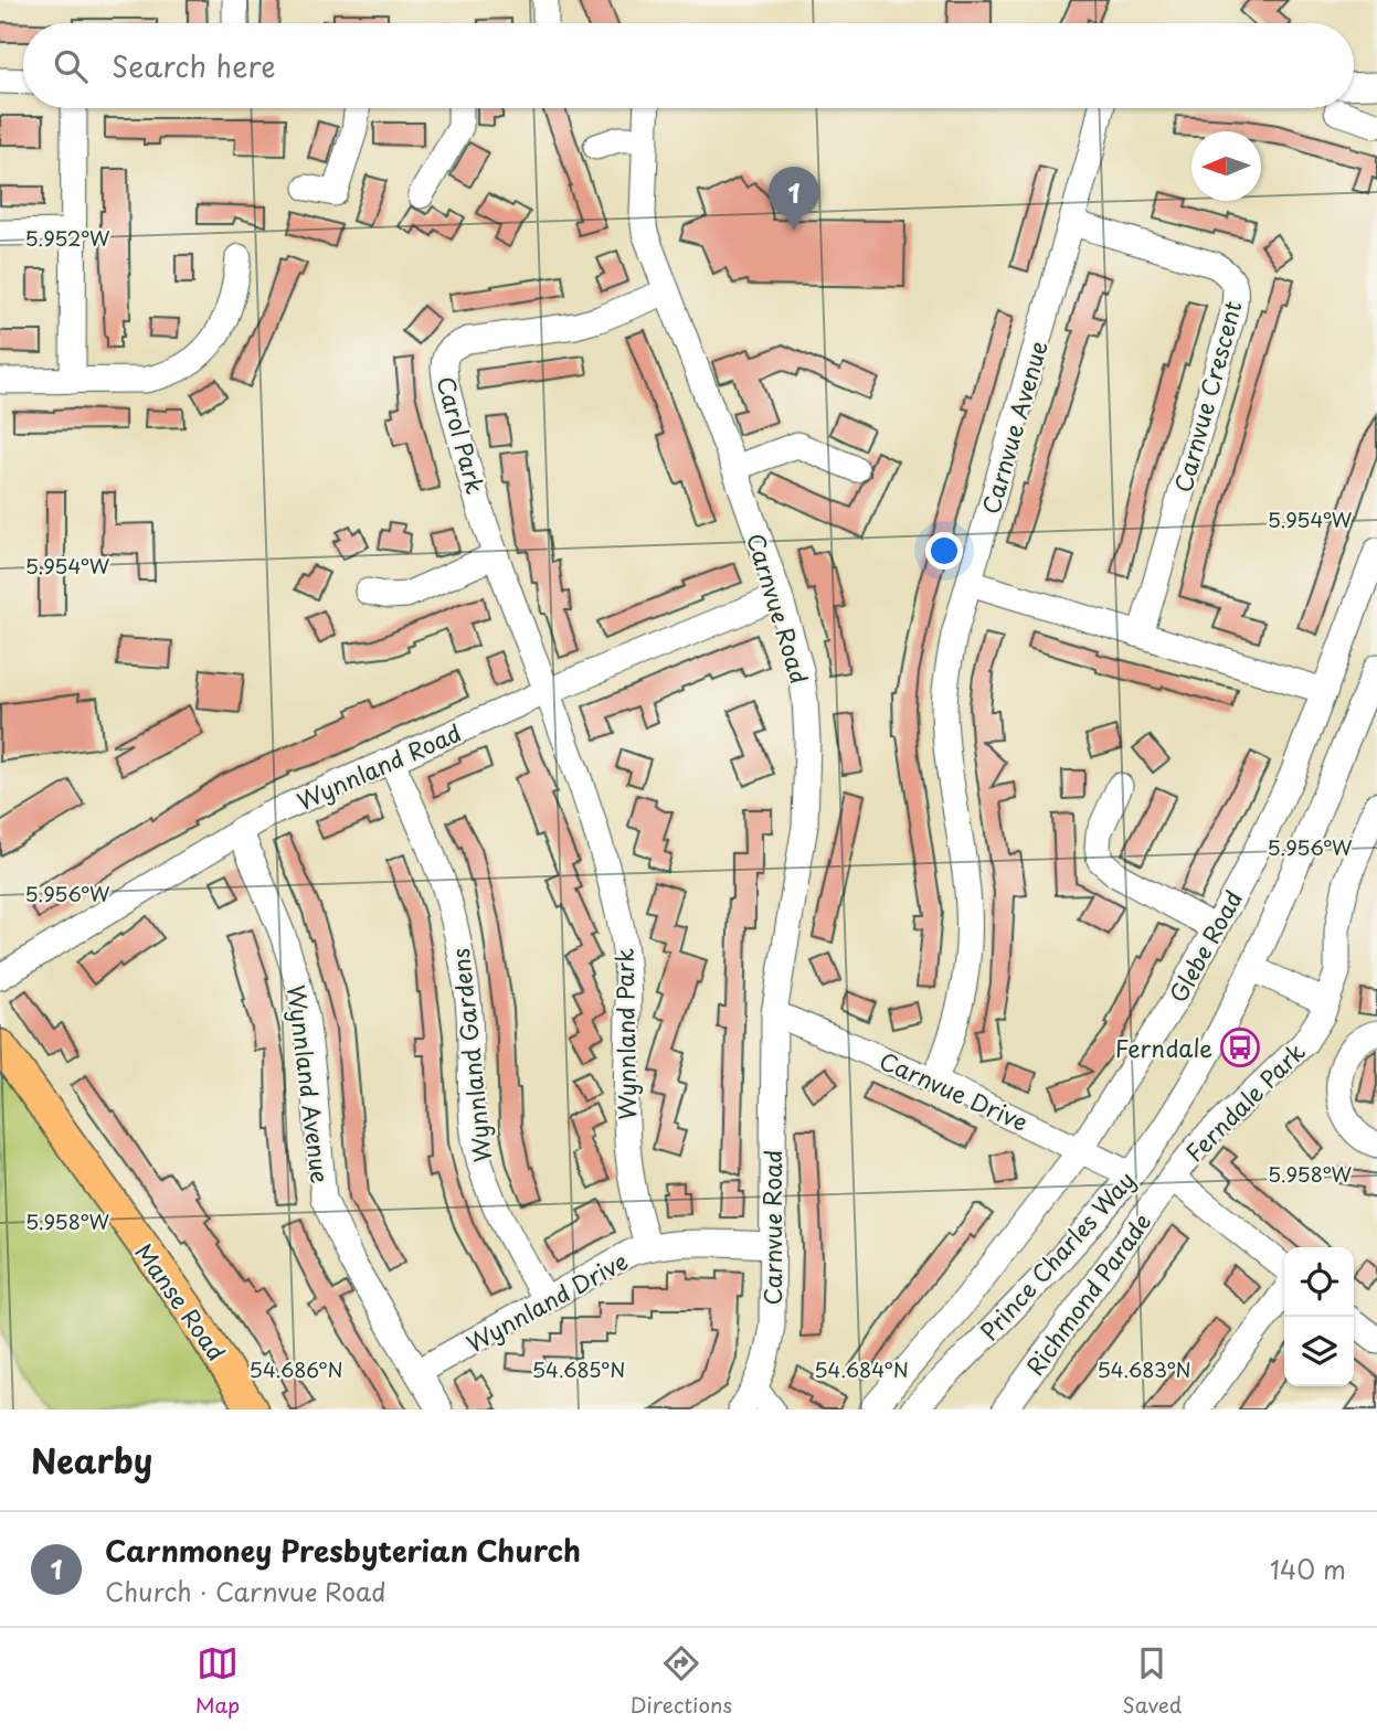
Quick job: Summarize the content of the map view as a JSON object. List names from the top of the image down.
{
  "streets": {
    "main road": ["Manse Road"],
    "street": [
      "Carnvue Crescent",
      "Carnvue Avenue",
      "Carol Park",
      "Carnvue Road",
      "Wynnland Road",
      "Glebe Road",
      "Wynnland Park",
      "Wynnland Gardens",
      "Wynnland Avenue",
      "Carnvue Drive",
      "Ferndale Park",
      "Prince Charles Way",
      "Richmond Parade",
      "Wynnland Drive"
    ]
  },
  "crossings": [
    ["Carnvue Crescent", "Carnvue Avenue"],
    ["Carnvue Avenue", "Carnvue Drive"],
    ["Carol Park", "Carnvue Road"],
    ["Carol Park", "Wynnland Road"],
    ["Carol Park", "Wynnland Park"],
    ["Carnvue Road", "Wynnland Road"],
    ["Carnvue Road", "Carnvue Drive"],
    ["Carnvue Road", "Wynnland Drive"],
    ["Wynnland Road", "Wynnland Park"],
    ["Wynnland Road", "Wynnland Gardens"],
    ["Wynnland Road", "Wynnland Avenue"],
    ["Glebe Road", "Carnvue Drive"],
    ["Wynnland Park", "Wynnland Drive"],
    ["Wynnland Gardens", "Wynnland Drive"],
    ["Wynnland Avenue", "Wynnland Drive"],
    ["Carnvue Drive", "Prince Charles Way"],
    ["Ferndale Park", "Richmond Parade"]
  ],
  "places": {
    "bus stop": ["Ferndale"]
  },
  "north": "left",
  "page": {
    "search": "Search here",
    "pins": "1",
    "heading": "Nearby",
    "list": [
      {
        "mark": "1",
        "name": "Carnmoney Presbyterian Church",
        "note": "Church · Carnvue Road",
        "value": "140 m"
      }
    ],
    "nav": ["Map", "Directions", "Saved"]
  },
  "coordinates": [
    "5.952°W",
    "5.954°W",
    "5.956°W",
    "5.958°W",
    "54.686°N",
    "54.685°N",
    "54.684°N",
    "54.683°N"
  ]
}
